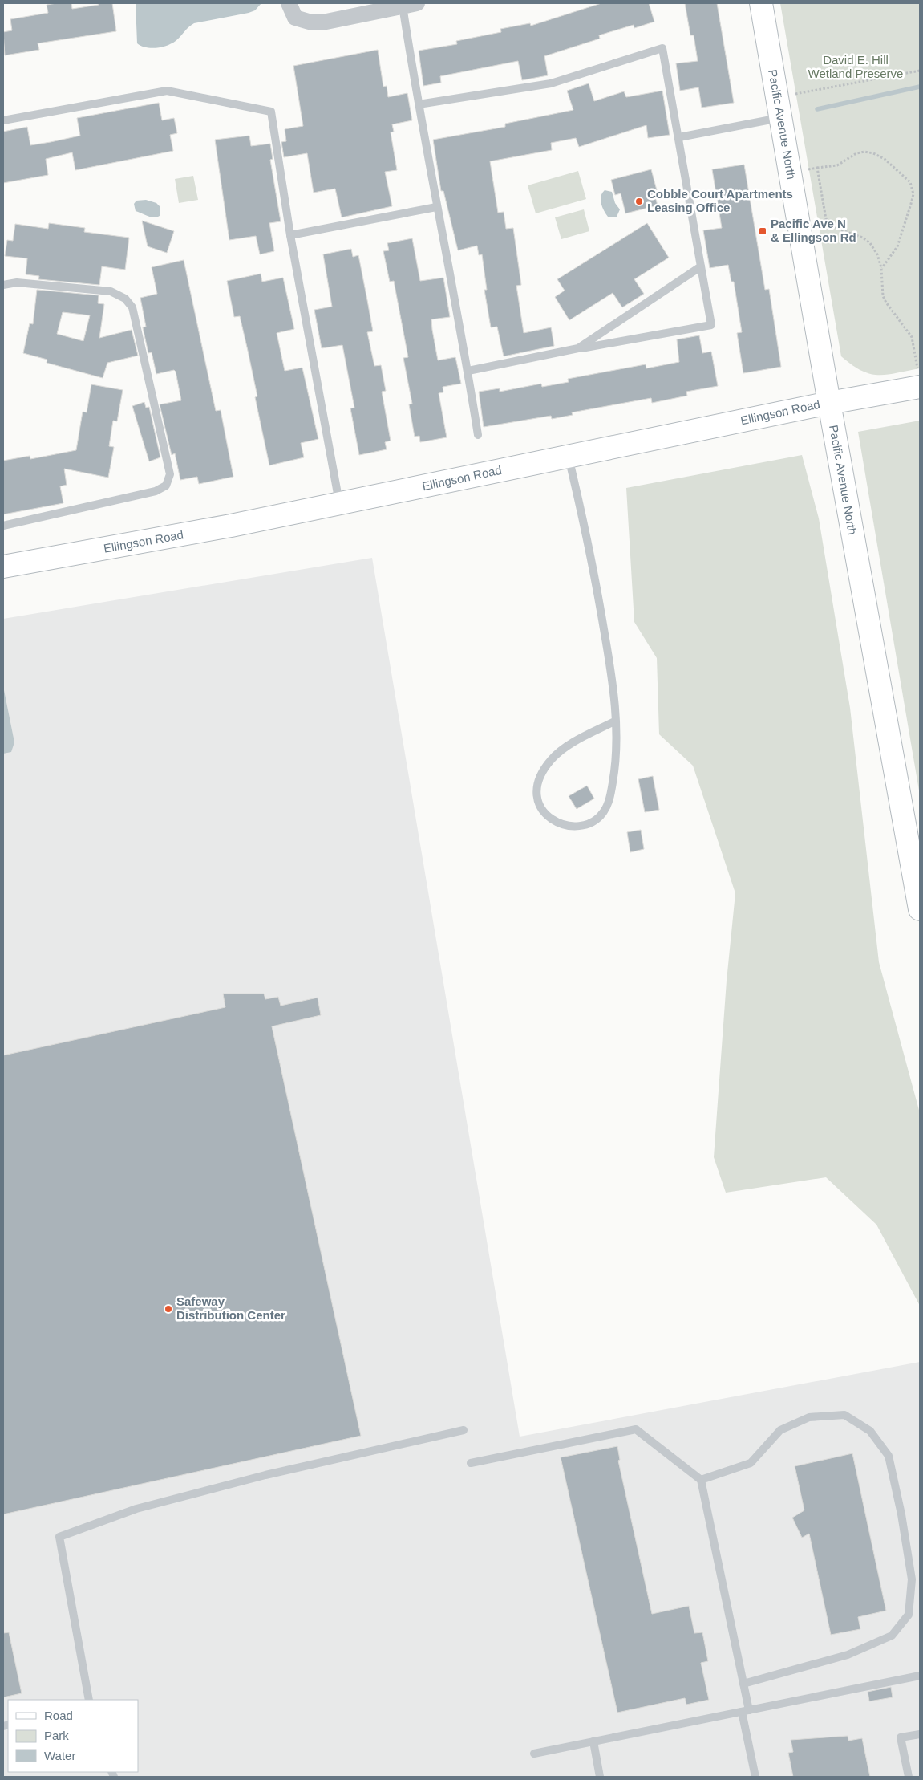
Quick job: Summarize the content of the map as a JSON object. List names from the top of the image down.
{
  "streets": {
    "main road": ["Pacific Avenue North", "Ellingson Road"]
  },
  "crossings": [
    ["Pacific Avenue North", "Ellingson Road"]
  ],
  "parks": ["David E. Hill Wetland Preserve"],
  "places": {
    "other": ["Cobble Court Apartments Leasing Office", "Safeway Distribution Center"],
    "transit": ["Pacific Ave N & Ellingson Rd"]
  },
  "legend": ["Road", "Park", "Water"]
}
